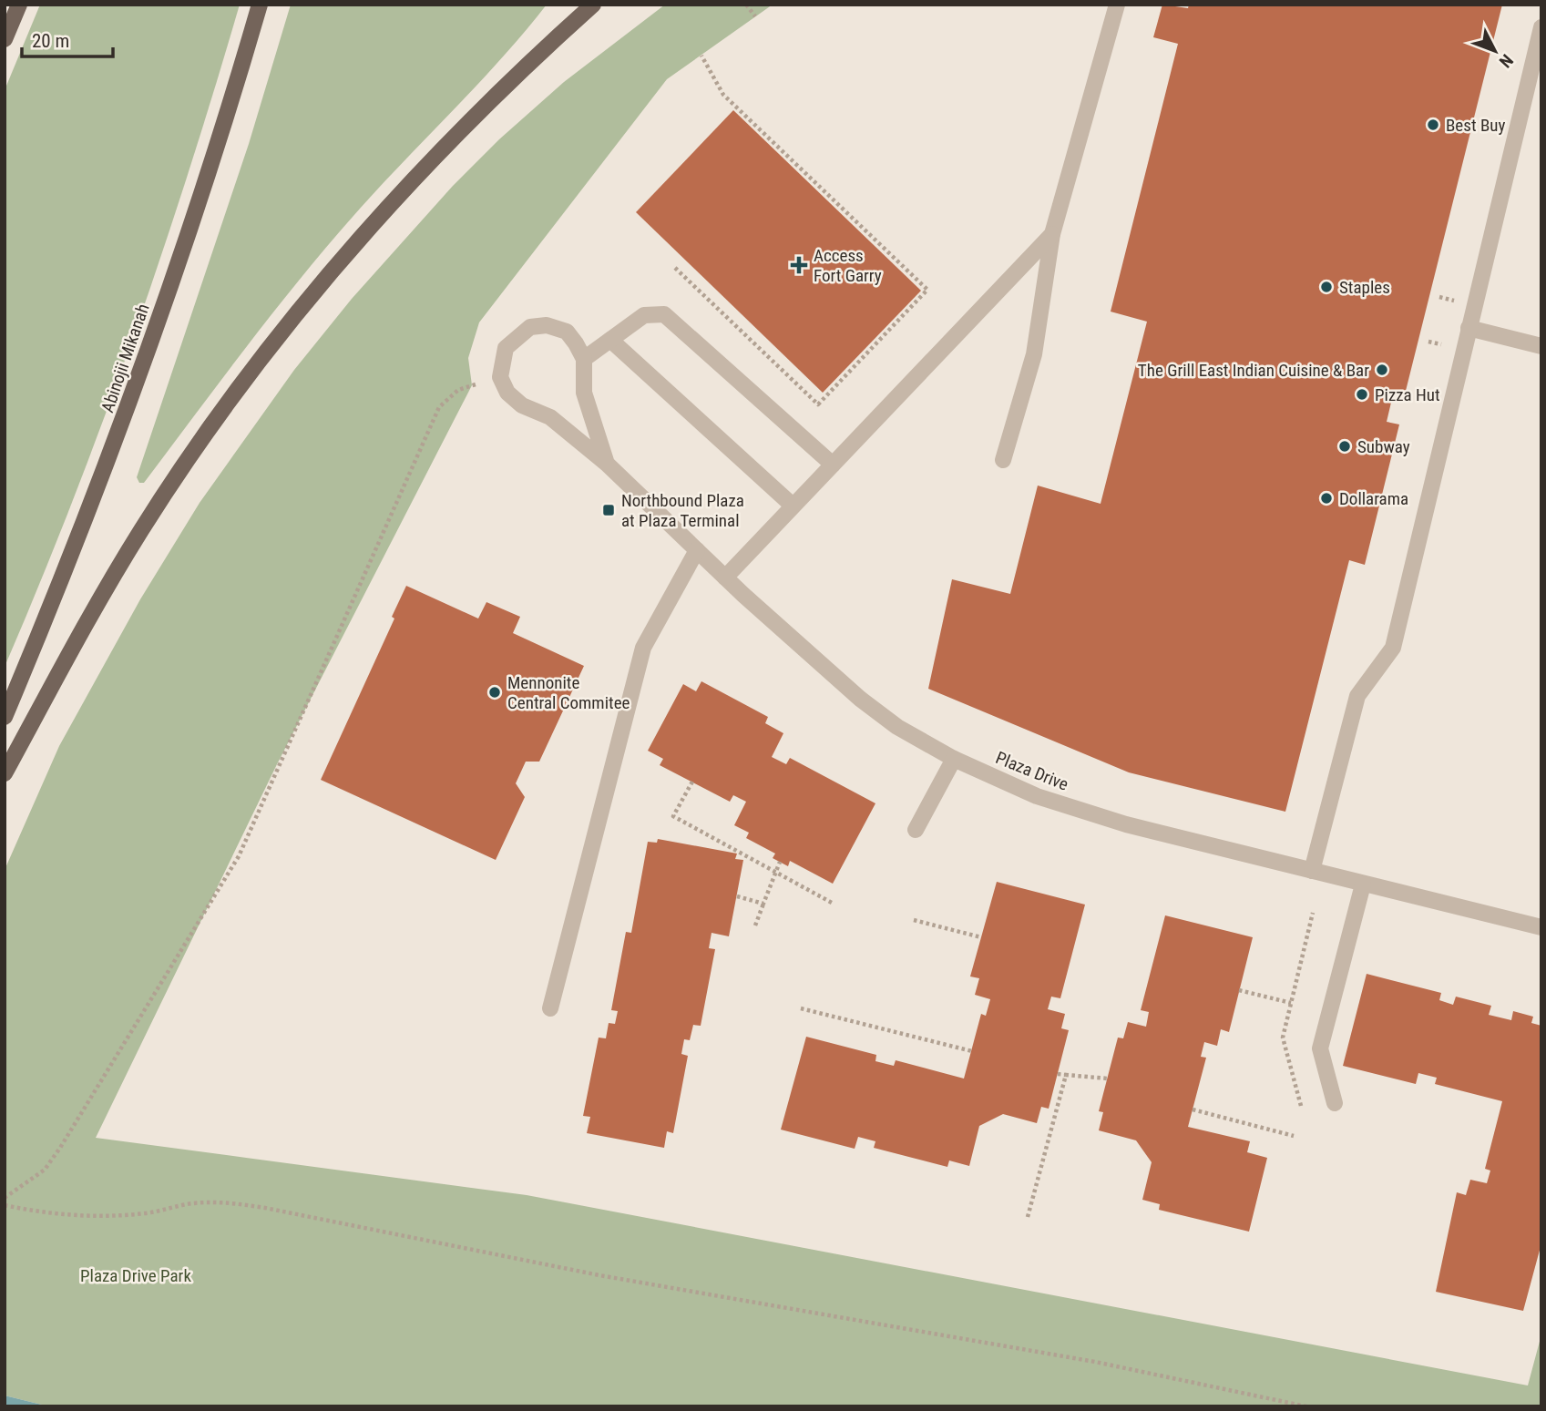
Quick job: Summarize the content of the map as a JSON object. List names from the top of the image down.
{
  "streets": {
    "main road": ["Abinojii Mikanah"],
    "street": ["Plaza Drive"]
  },
  "parks": ["Plaza Drive Park"],
  "places": {
    "other": [
      "Best Buy",
      "Staples",
      "The Grill East Indian Cuisine & Bar",
      "Pizza Hut",
      "Subway",
      "Dollarama",
      "Mennonite Central Commitee"
    ],
    "health": ["Access Fort Garry"],
    "transit": ["Northbound Plaza at Plaza Terminal"]
  },
  "scale_bar": "20 m",
  "north": "bottom right"
}
